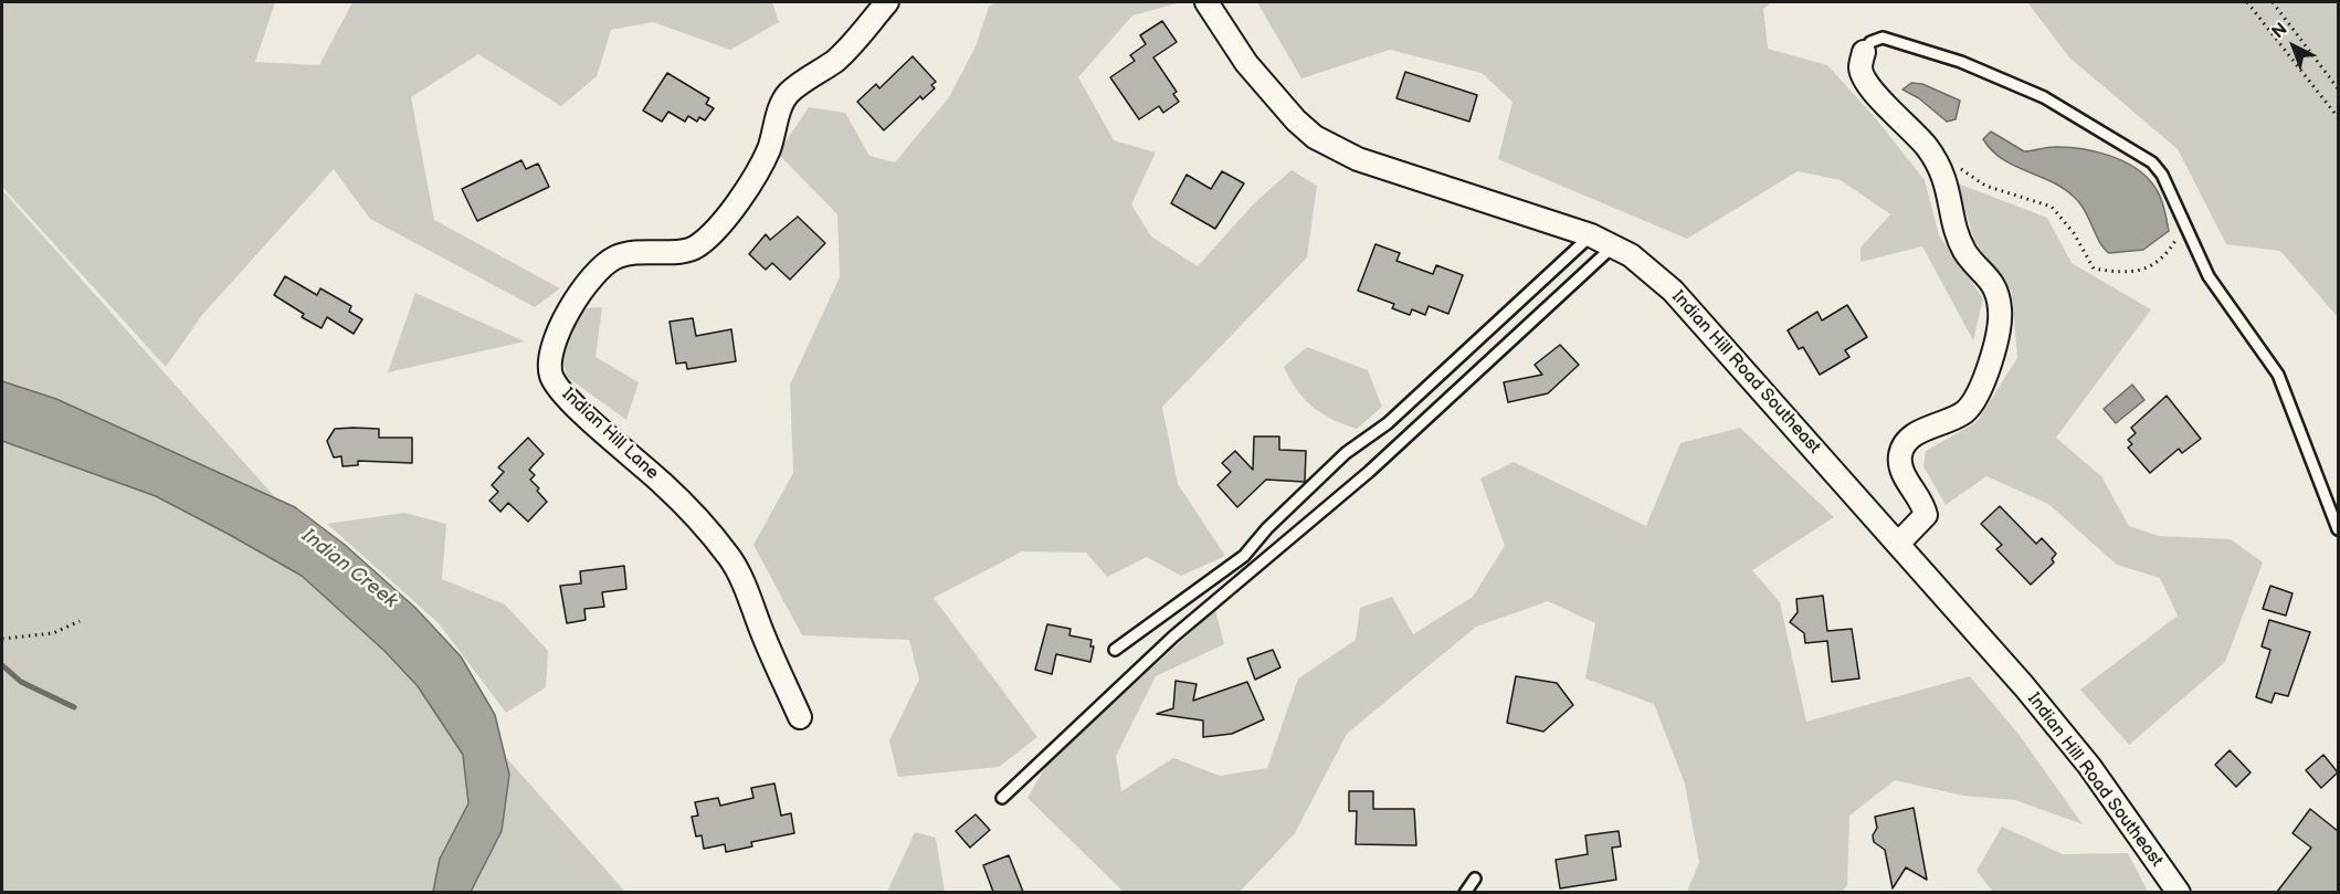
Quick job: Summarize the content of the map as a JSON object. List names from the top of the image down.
{
  "streets": {
    "street": ["Indian Hill Road Southeast", "Indian Hill Lane"]
  },
  "water": ["Indian Creek"],
  "north": "top left"
}
